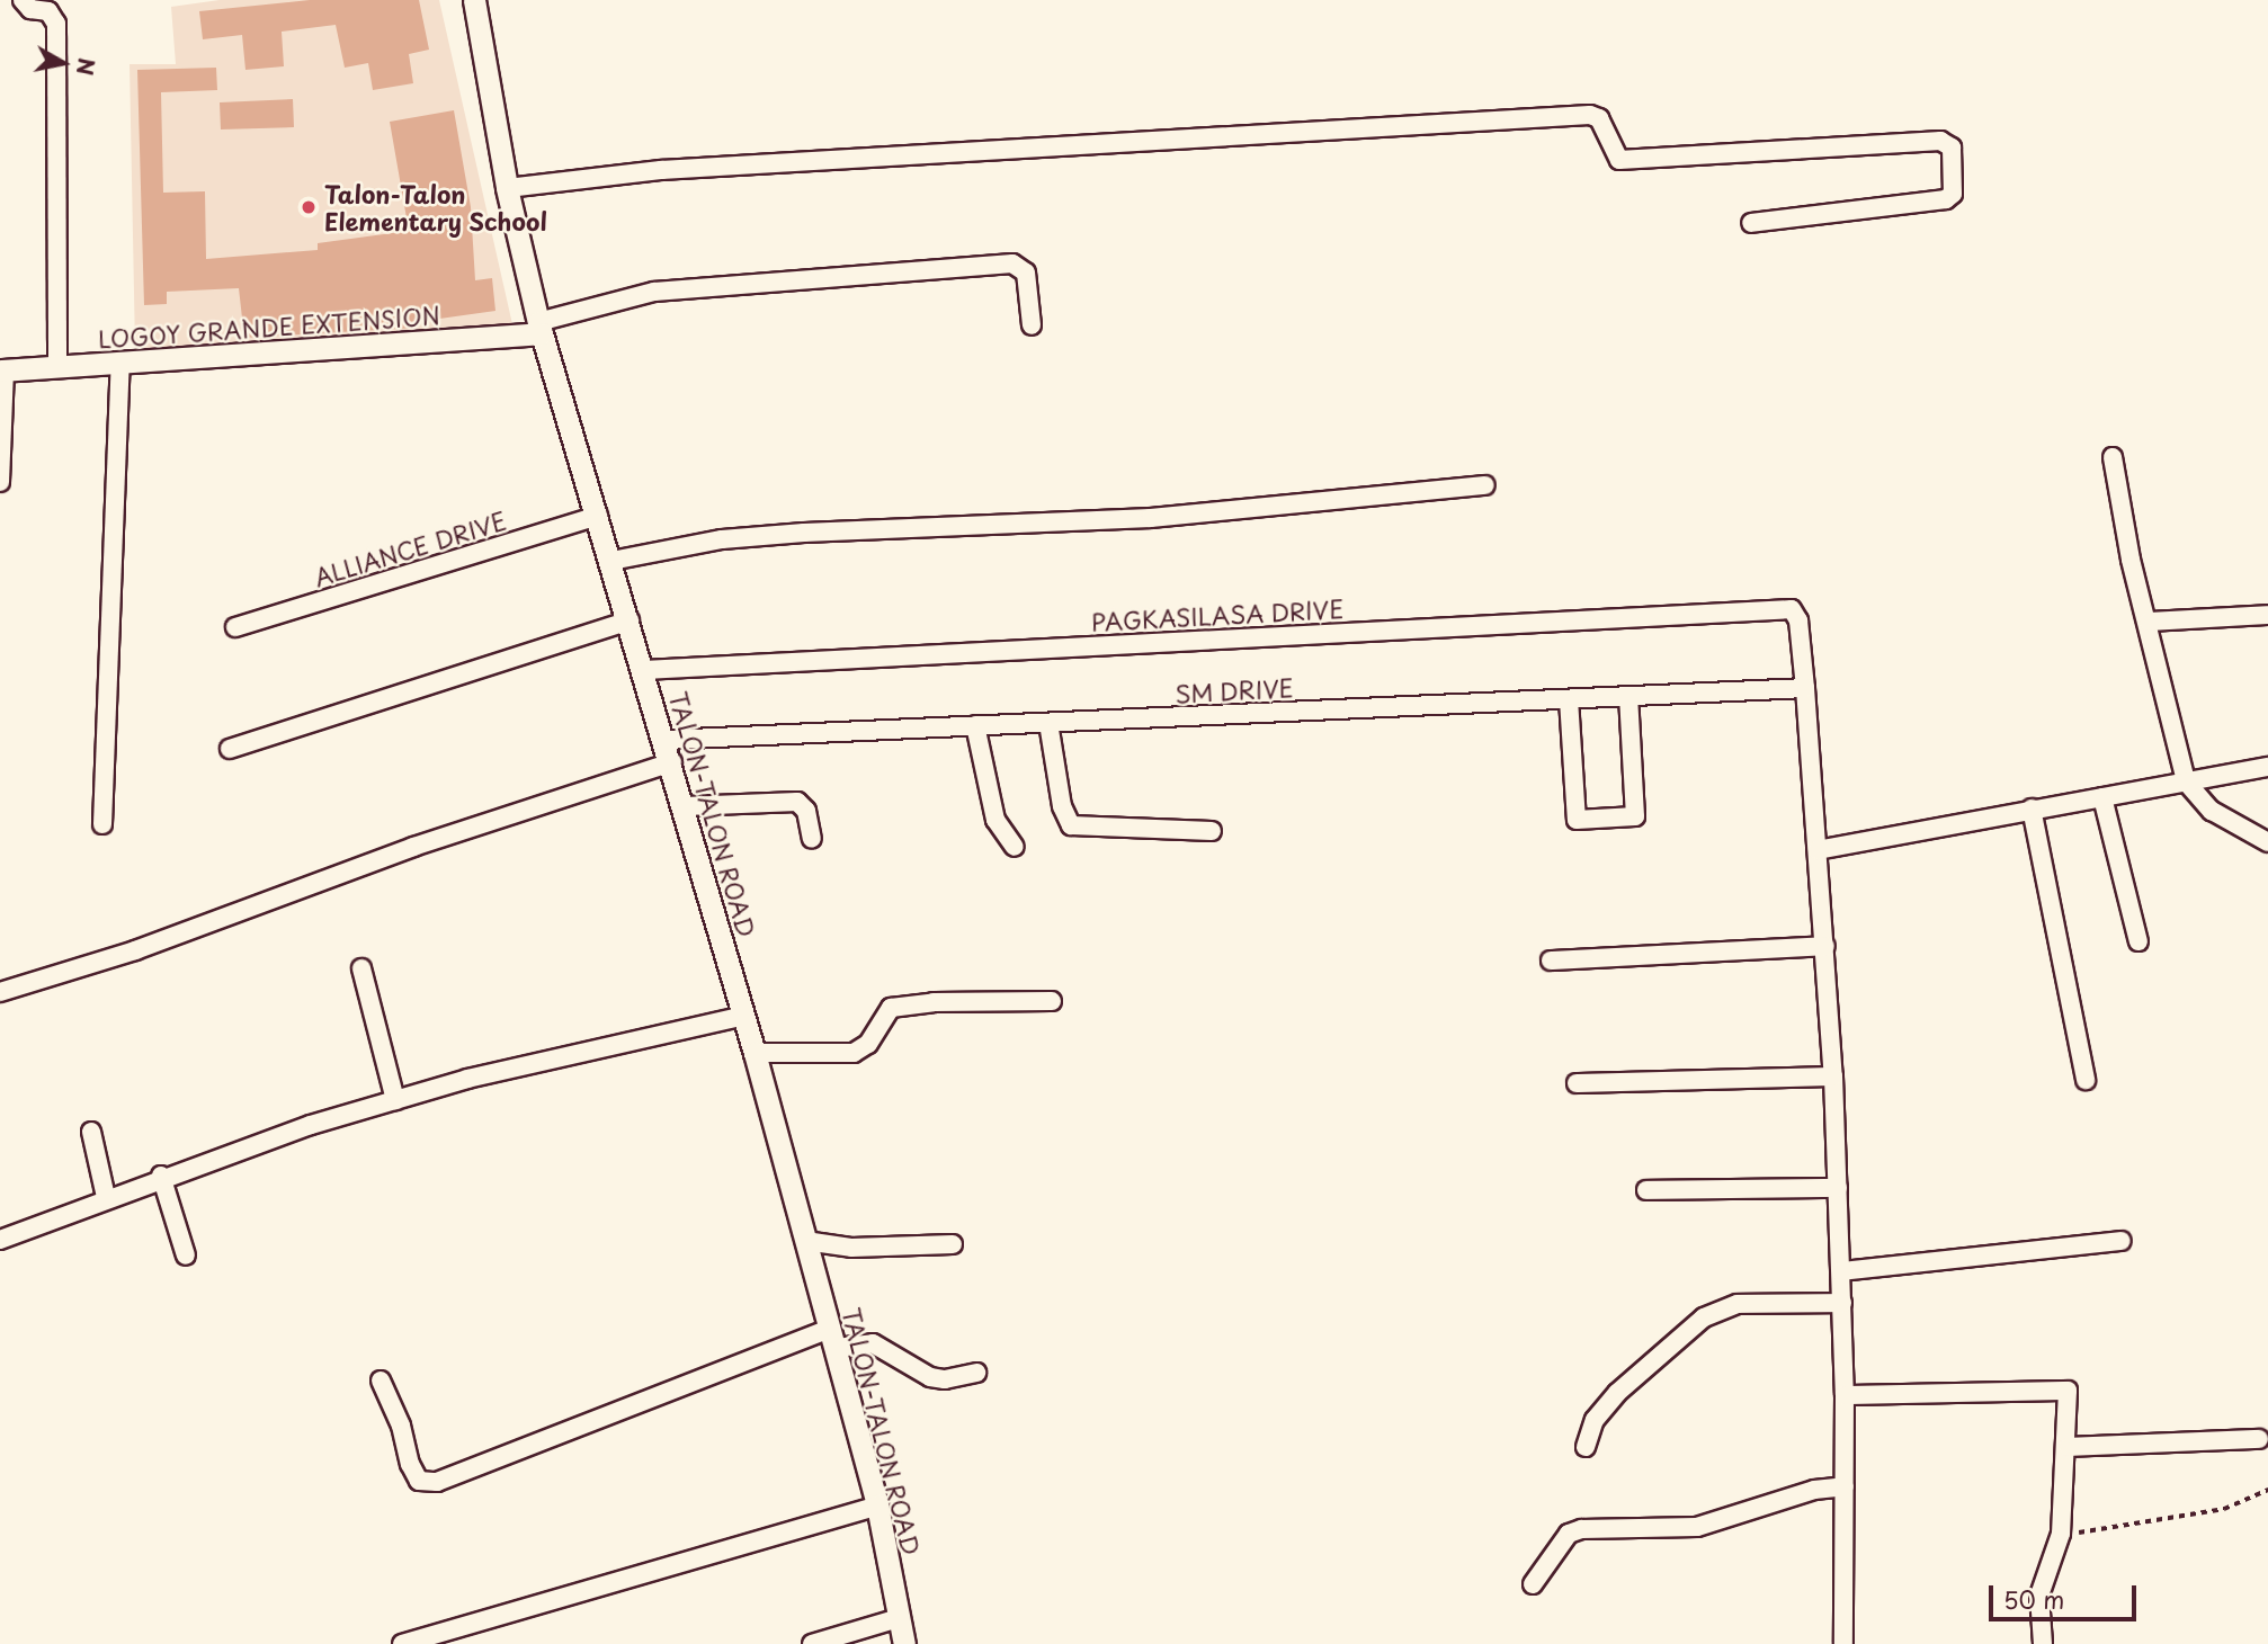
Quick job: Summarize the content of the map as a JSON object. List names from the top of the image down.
{
  "streets": {
    "street": [
      "LOGOY GRANDE EXTENSION",
      "ALLIANCE DRIVE",
      "PAGKASILASA DRIVE",
      "SM DRIVE",
      "TALON-TALON ROAD"
    ]
  },
  "crossings": [
    ["LOGOY GRANDE EXTENSION", "TALON-TALON ROAD"],
    ["ALLIANCE DRIVE", "TALON-TALON ROAD"],
    ["PAGKASILASA DRIVE", "SM DRIVE"],
    ["PAGKASILASA DRIVE", "TALON-TALON ROAD"],
    ["SM DRIVE", "TALON-TALON ROAD"]
  ],
  "places": ["Talon-Talon Elementary School"],
  "scale_bar": "50 m",
  "north": "right"
}
